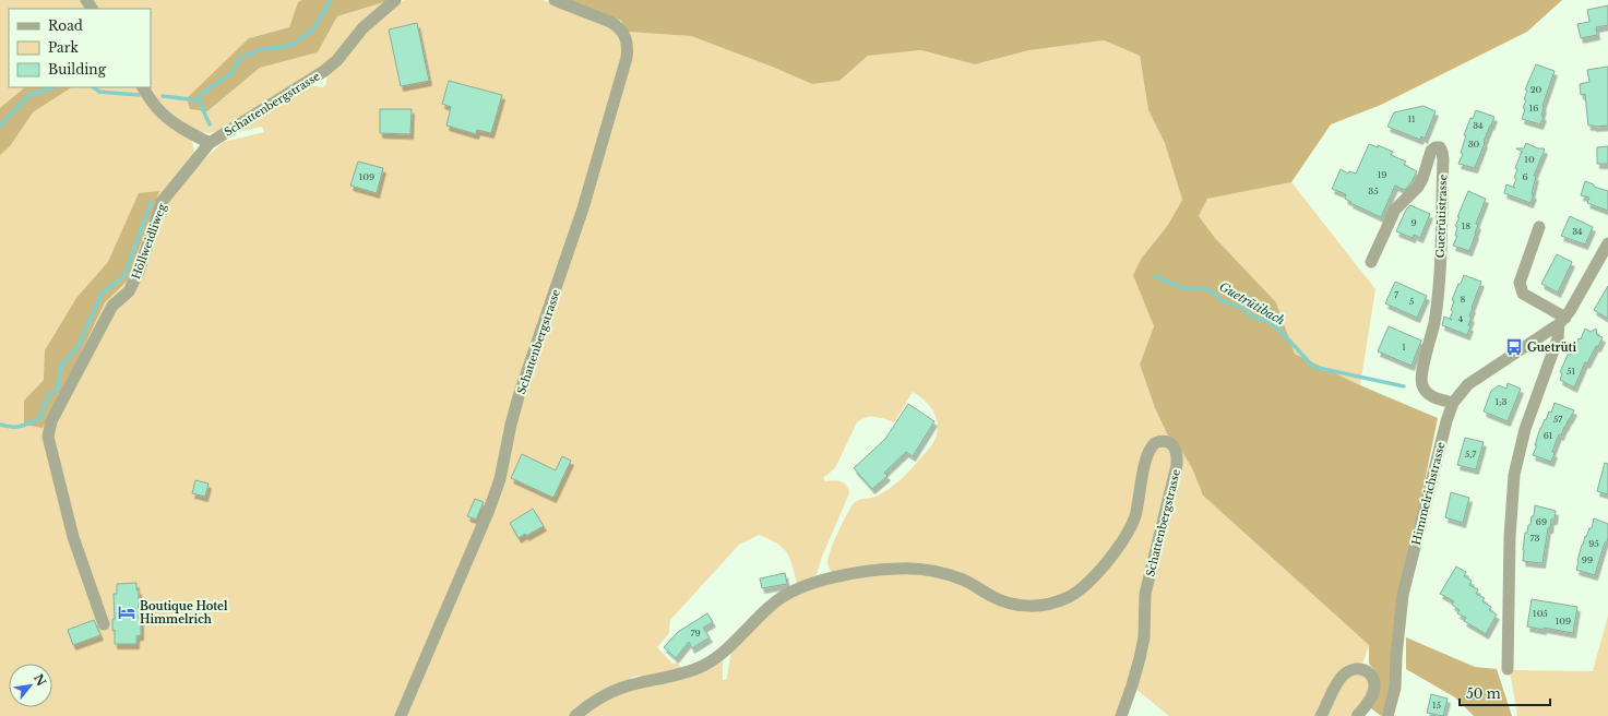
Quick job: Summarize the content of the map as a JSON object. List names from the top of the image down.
{
  "streets": {
    "street": [
      "Schattenbergstrasse",
      "Guetrütistrasse",
      "Höllweidliweg",
      "Himmelrichstrasse"
    ]
  },
  "crossings": [
    ["Schattenbergstrasse", "Höllweidliweg"],
    ["Guetrütistrasse", "Himmelrichstrasse"]
  ],
  "water": ["Guetrütibach"],
  "places": {
    "bus stop": ["Guetrüti"],
    "hotel": ["Boutique Hotel Himmelrich"]
  },
  "house_numbers": [
    "20",
    "16",
    "11",
    "34",
    "30",
    "10",
    "19",
    "109",
    "6",
    "35",
    "9",
    "18",
    "34",
    "7",
    "8",
    "5",
    "4",
    "1",
    "51",
    "1;3",
    "57",
    "61",
    "5,7",
    "69",
    "73",
    "95",
    "99",
    "105",
    "109",
    "79",
    "15"
  ],
  "legend": ["Road", "Park", "Building"],
  "scale_bar": "50 m",
  "north": "top right"
}
